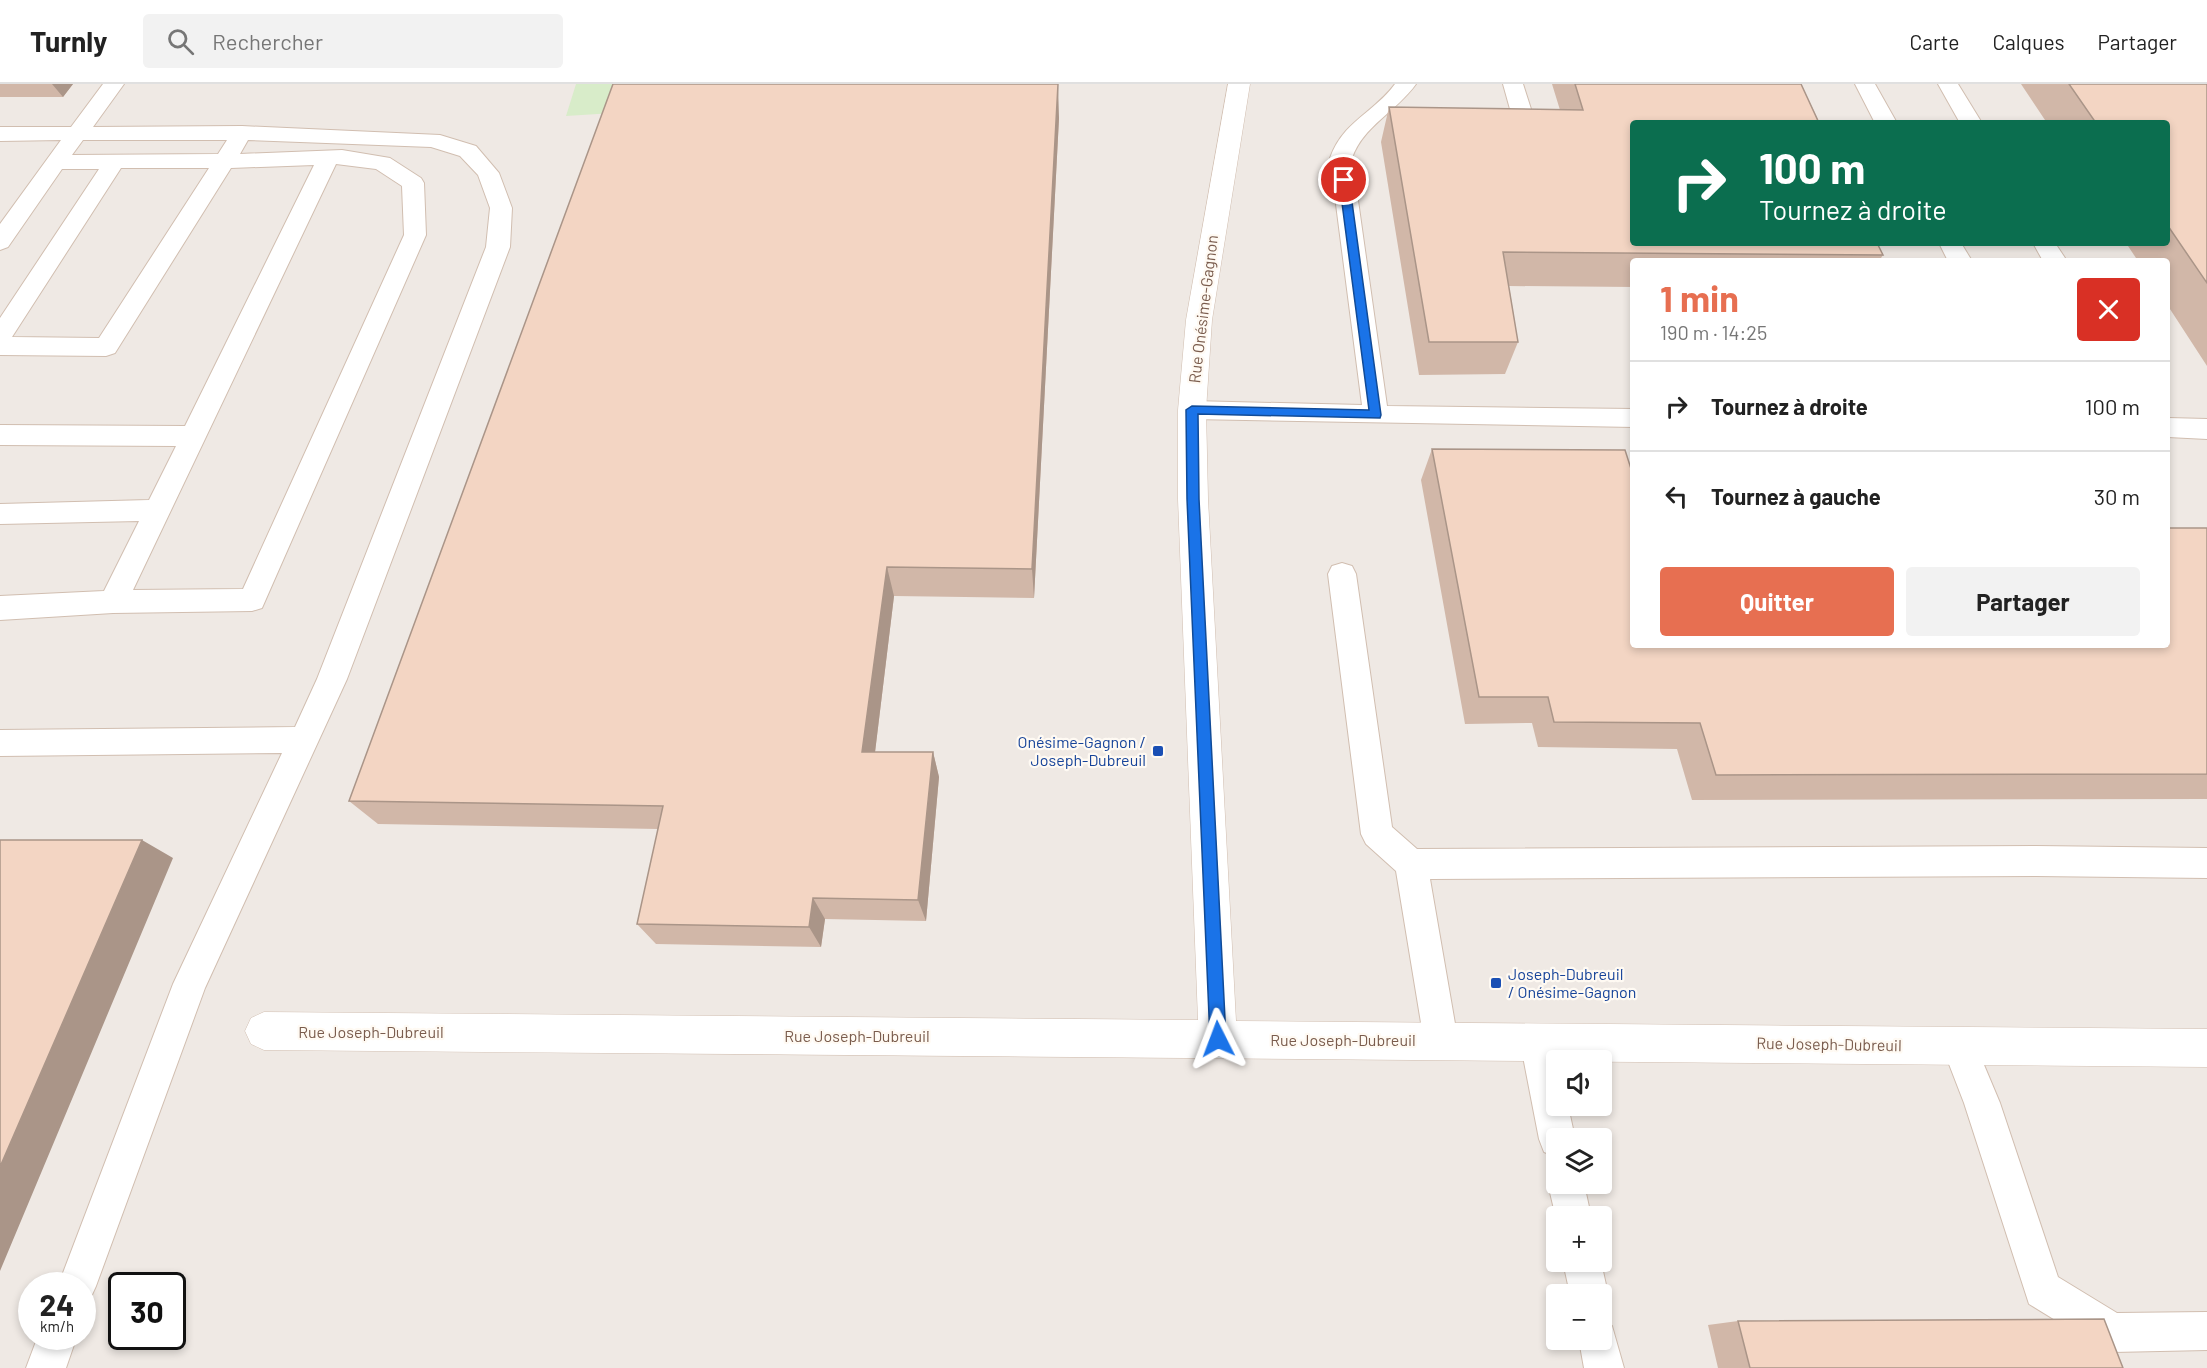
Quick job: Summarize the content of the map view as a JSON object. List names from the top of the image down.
{
  "streets": {
    "street": ["Rue Onésime-Gagnon", "Rue Joseph-Dubreuil"]
  },
  "crossings": [
    ["Rue Onésime-Gagnon", "Rue Joseph-Dubreuil"]
  ],
  "places": {
    "transit": ["Onésime-Gagnon / Joseph-Dubreuil", "Joseph-Dubreuil / Onésime-Gagnon"]
  },
  "page": {
    "header": "Turnly",
    "search": "Rechercher",
    "nav": ["Carte", "Calques", "Partager"],
    "turn": ["100 m", "Tournez à droite"],
    "heading": ["1 min", "190 m · 14:25"],
    "list": [
      {
        "name": "Tournez à droite",
        "value": "100 m"
      },
      {
        "name": "Tournez à gauche",
        "value": "30 m"
      }
    ],
    "buttons": ["Quitter", "Partager"],
    "map_buttons": ["+", "−"],
    "speed": "24 km/h",
    "limit": "30"
  }
}
